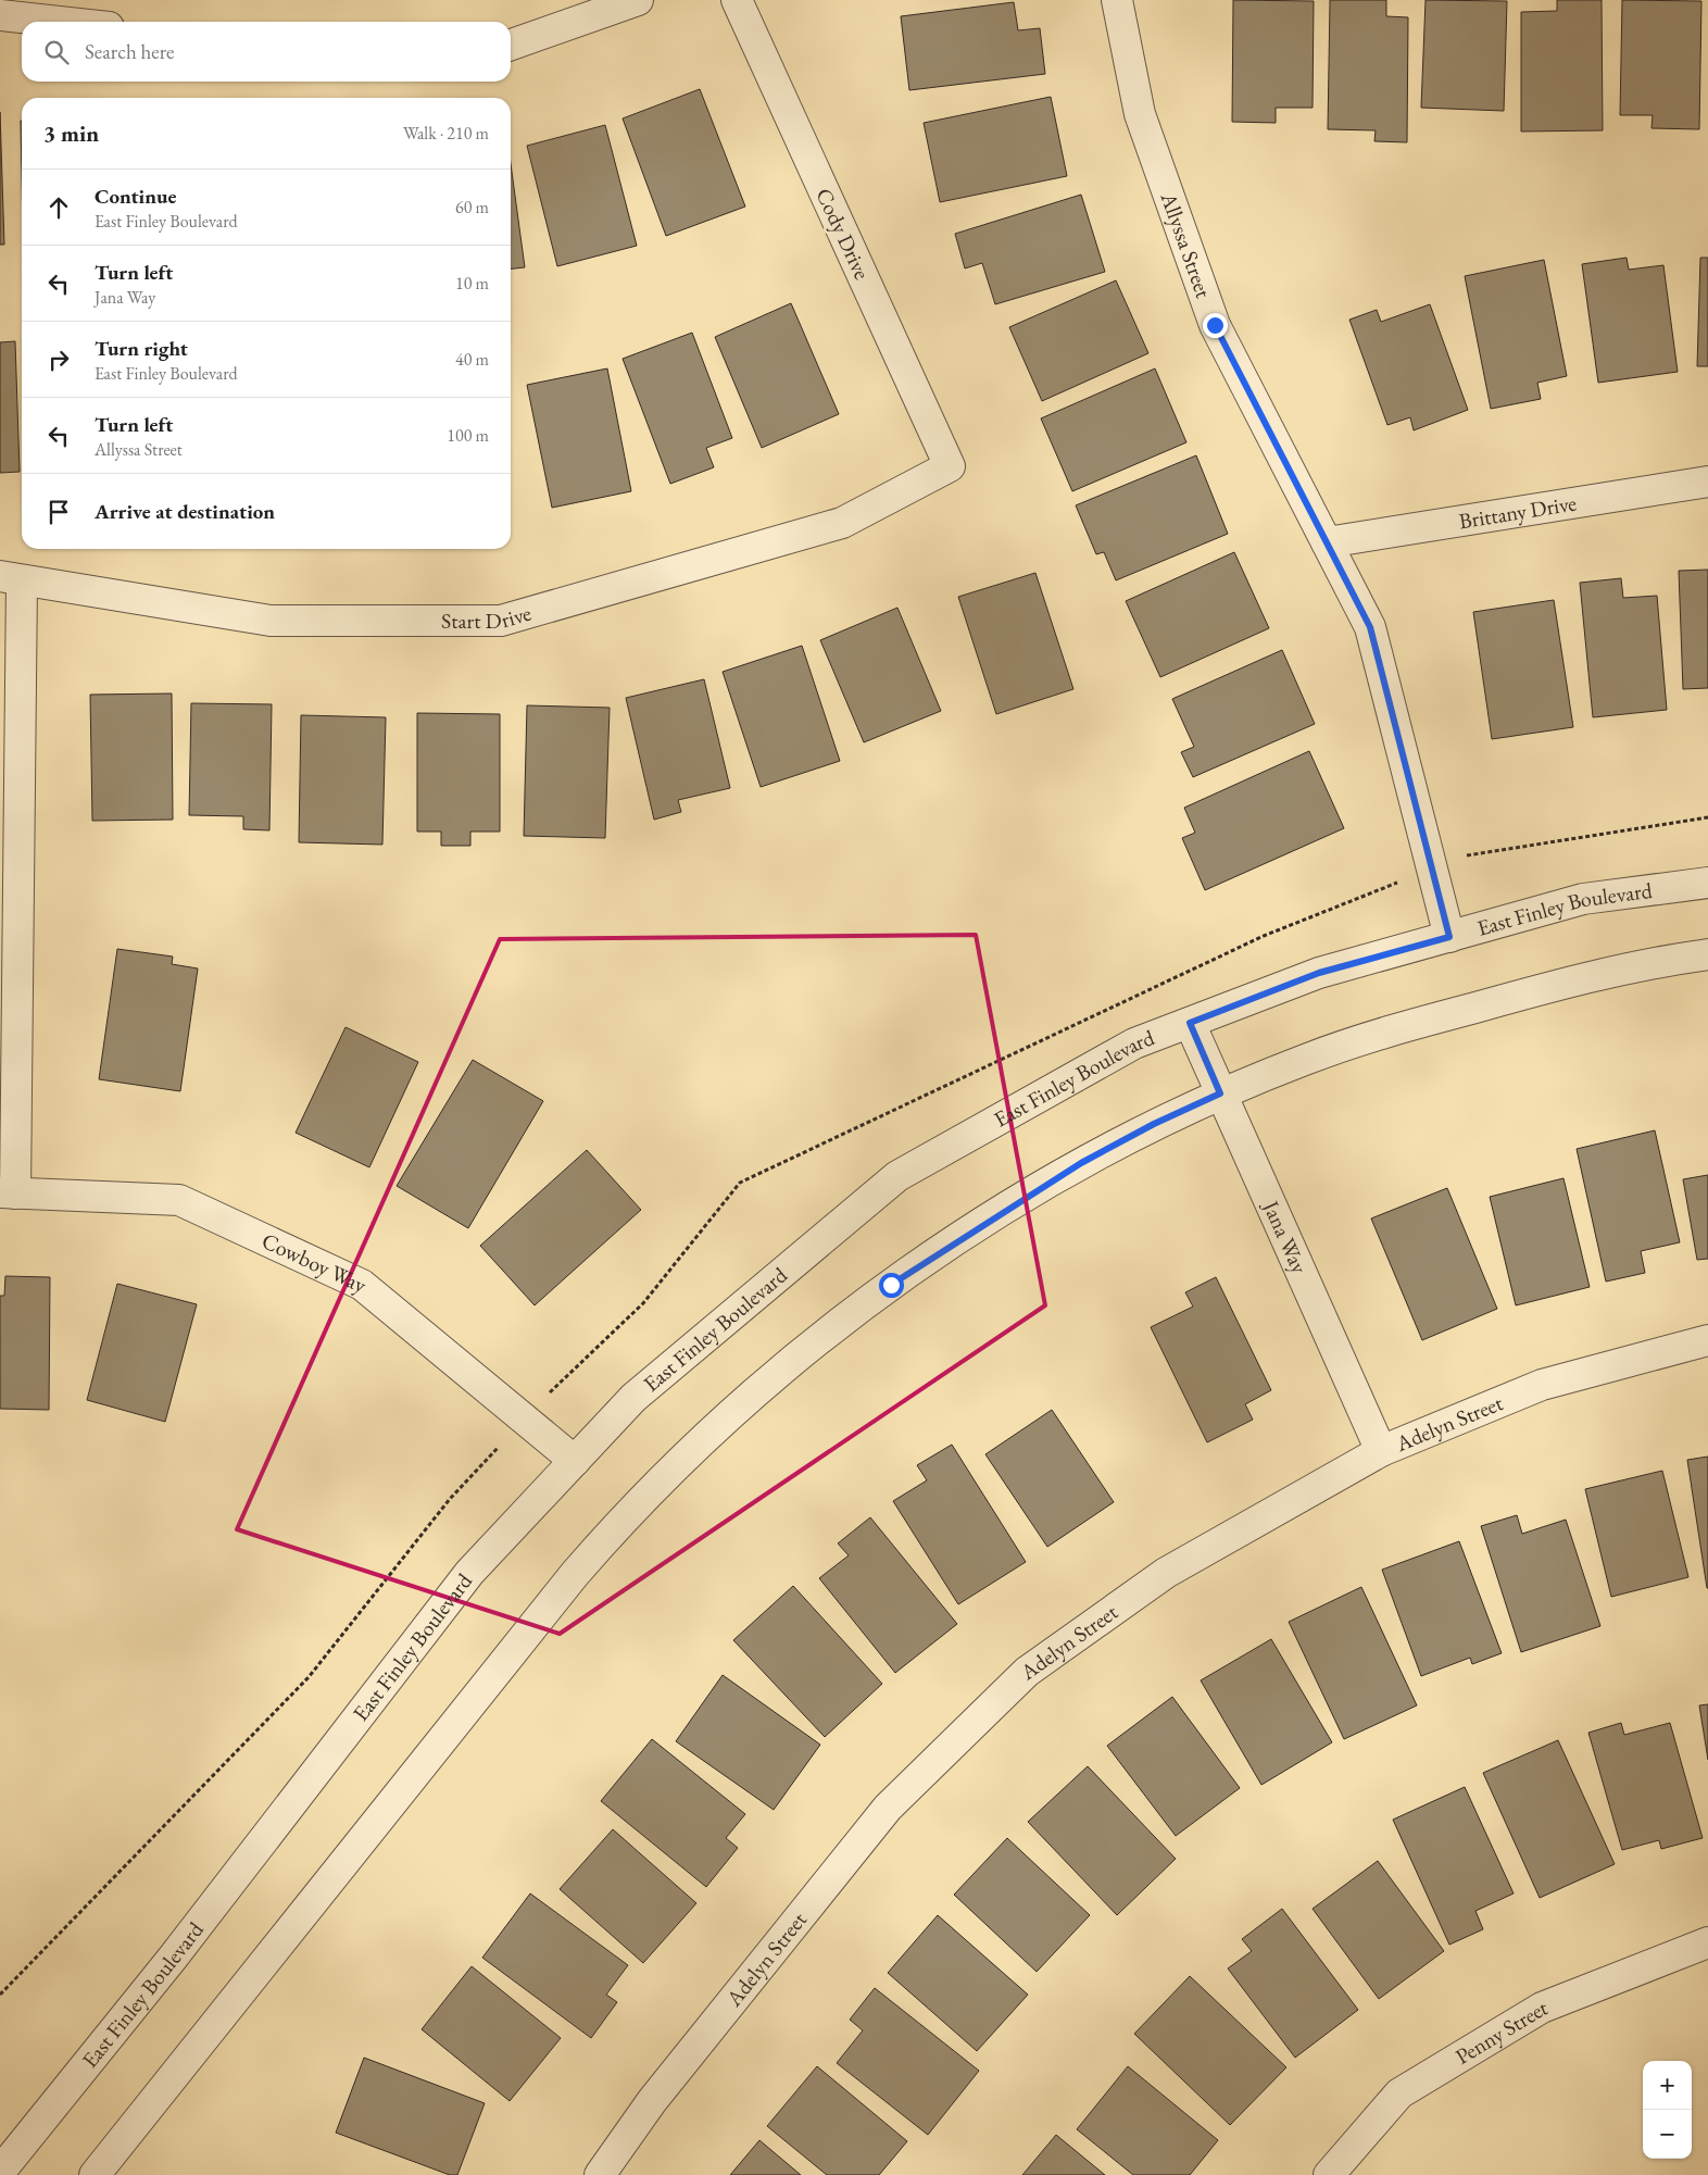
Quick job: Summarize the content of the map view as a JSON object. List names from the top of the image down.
{
  "streets": {
    "street": [
      "Cody Drive",
      "Allyssa Street",
      "Brittany Drive",
      "Start Drive",
      "East Finley Boulevard",
      "Jana Way",
      "Cowboy Way",
      "Adelyn Street",
      "Penny Street"
    ]
  },
  "crossings": [
    ["Cody Drive", "Start Drive"],
    ["Allyssa Street", "Brittany Drive"],
    ["Allyssa Street", "East Finley Boulevard"],
    ["East Finley Boulevard", "Jana Way"],
    ["East Finley Boulevard", "Cowboy Way"],
    ["Jana Way", "Adelyn Street"]
  ],
  "page": {
    "search": "Search here",
    "heading": ["3 min", "Walk · 210 m"],
    "list": [
      ["Continue", "East Finley Boulevard", "60 m"],
      ["Turn left", "Jana Way", "10 m"],
      ["Turn right", "East Finley Boulevard", "40 m"],
      ["Turn left", "Allyssa Street", "100 m"],
      "Arrive at destination"
    ],
    "map_buttons": ["+", "−"]
  }
}
